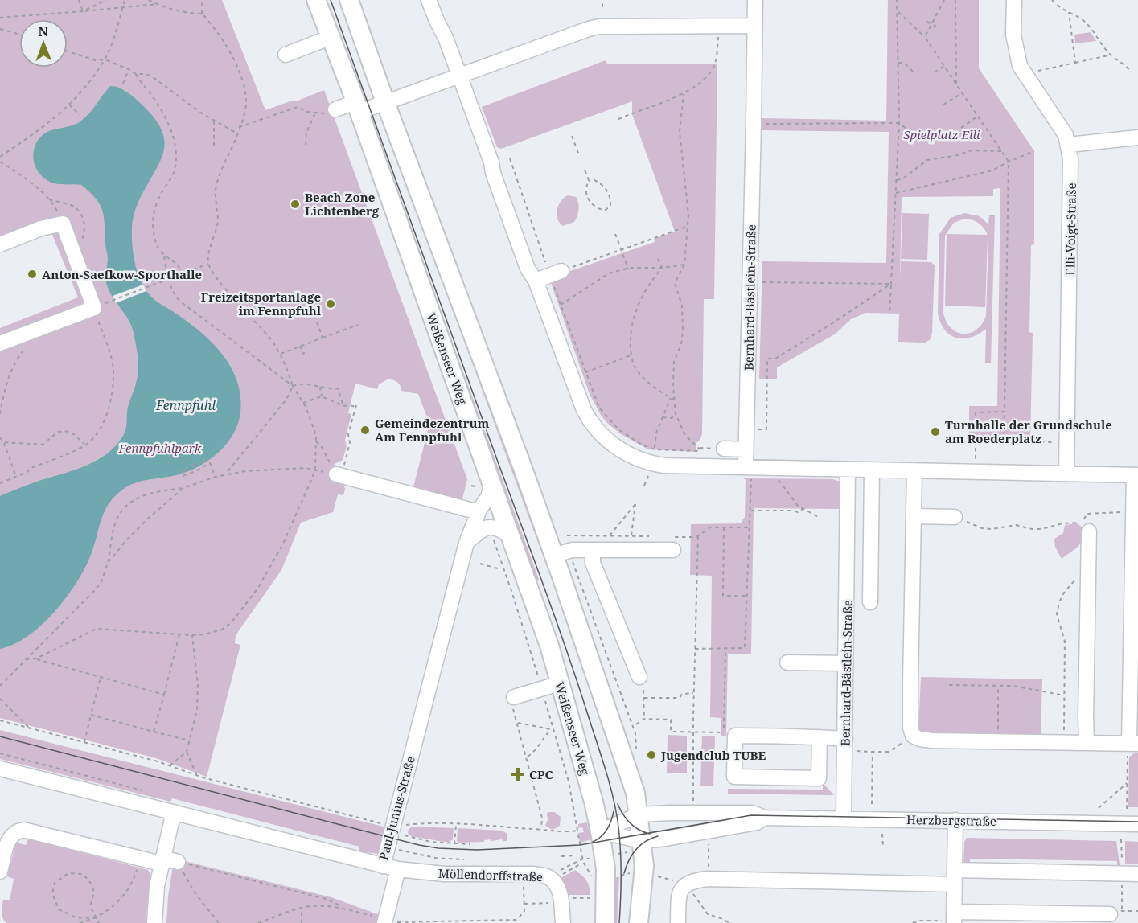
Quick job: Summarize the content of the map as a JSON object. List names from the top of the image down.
{
  "streets": {
    "main road": ["Weißenseer Weg"],
    "street": [
      "Elli-Voigt-Straße",
      "Bernhard-Bästlein-Straße",
      "Paul-Junius-Straße",
      "Herzbergstraße",
      "Möllendorffstraße"
    ]
  },
  "crossings": [
    ["Bernhard-Bästlein-Straße", "Herzbergstraße"],
    ["Weißenseer Weg", "Paul-Junius-Straße"],
    ["Weißenseer Weg", "Herzbergstraße"],
    ["Paul-Junius-Straße", "Möllendorffstraße"]
  ],
  "water": ["Fennpfuhl"],
  "parks": ["Spielplatz Elli", "Fennpfuhlpark"],
  "places": {
    "other": [
      "Beach Zone Lichtenberg",
      "Anton-Saefkow-Sporthalle",
      "Freizeitsportanlage im Fennpfuhl",
      "Gemeindezentrum Am Fennpfuhl",
      "Turnhalle der Grundschule am Roederplatz",
      "Jugendclub TUBE"
    ],
    "health": ["CPC"]
  },
  "north": "top"
}
